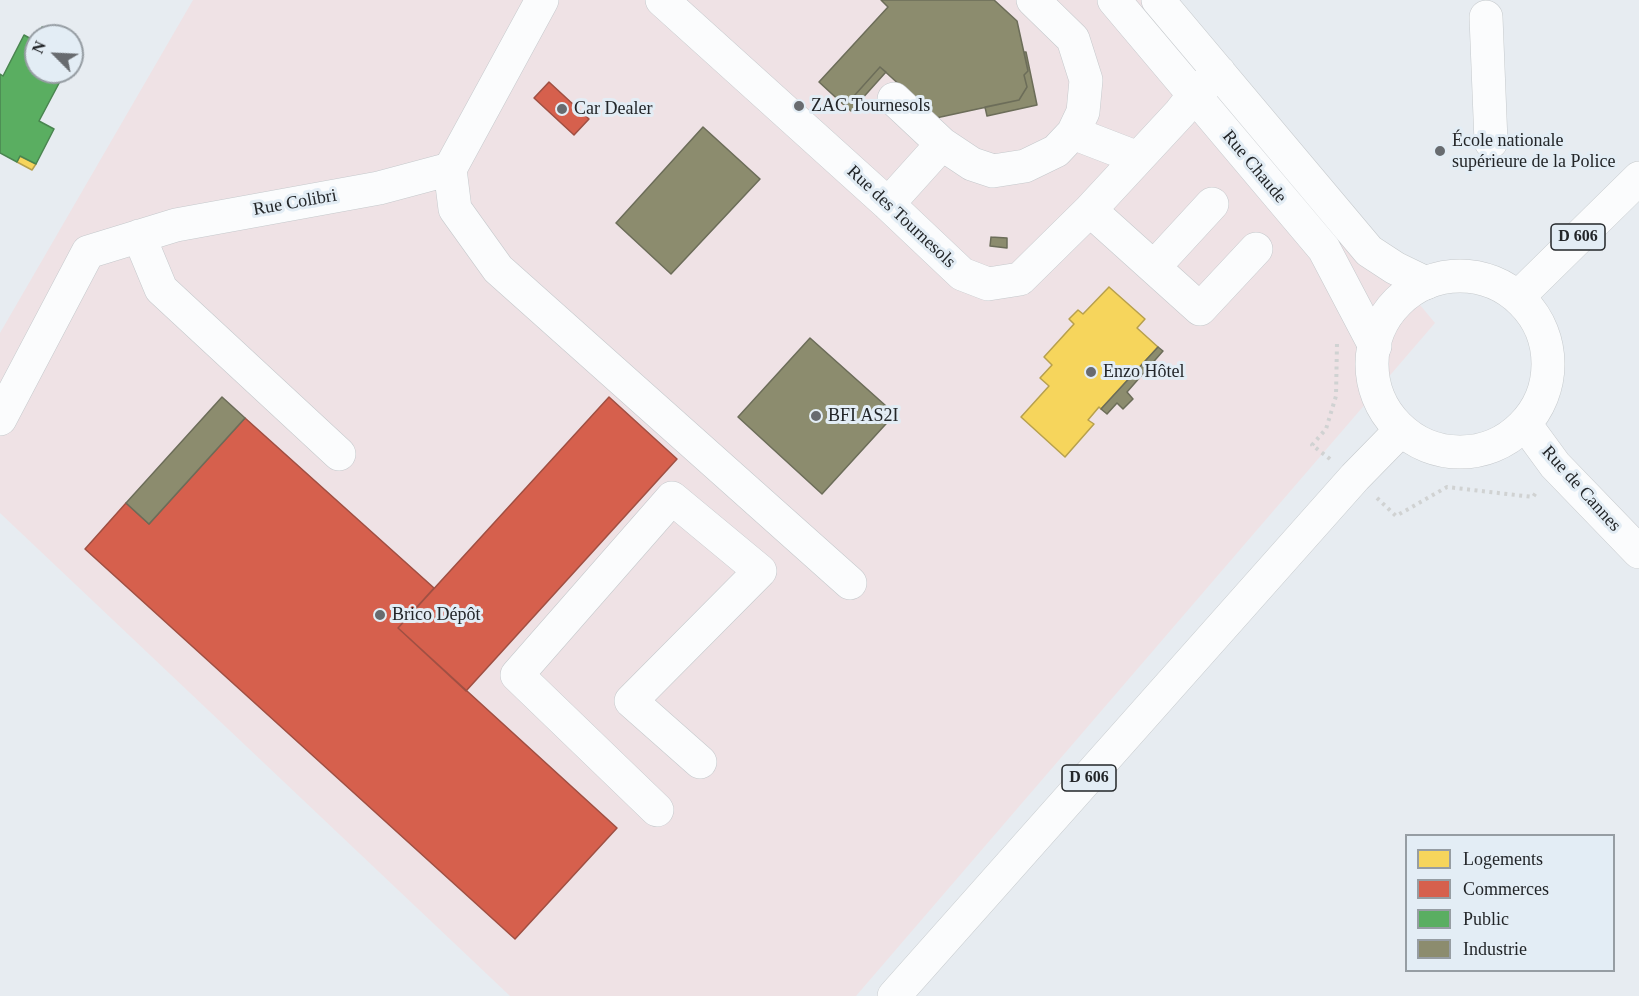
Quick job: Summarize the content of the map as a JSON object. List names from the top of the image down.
{
  "streets": {
    "street": [
      "Rue Chaude",
      "Rue Colibri",
      "Rue des Tournesols",
      "D 606",
      "Rue de Cannes"
    ]
  },
  "crossings": [
    ["Rue Chaude", "Rue des Tournesols"],
    ["Rue Chaude", "D 606"],
    ["Rue Chaude", "Rue de Cannes"],
    ["D 606", "Rue de Cannes"]
  ],
  "places": [
    "ZAC Tournesols",
    "Car Dealer",
    "École nationale supérieure de la Police",
    "Enzo Hôtel",
    "BFI AS2I",
    "Brico Dépôt"
  ],
  "legend": [
    "Logements",
    "Commerces",
    "Public",
    "Industrie"
  ],
  "north": "top left"
}
